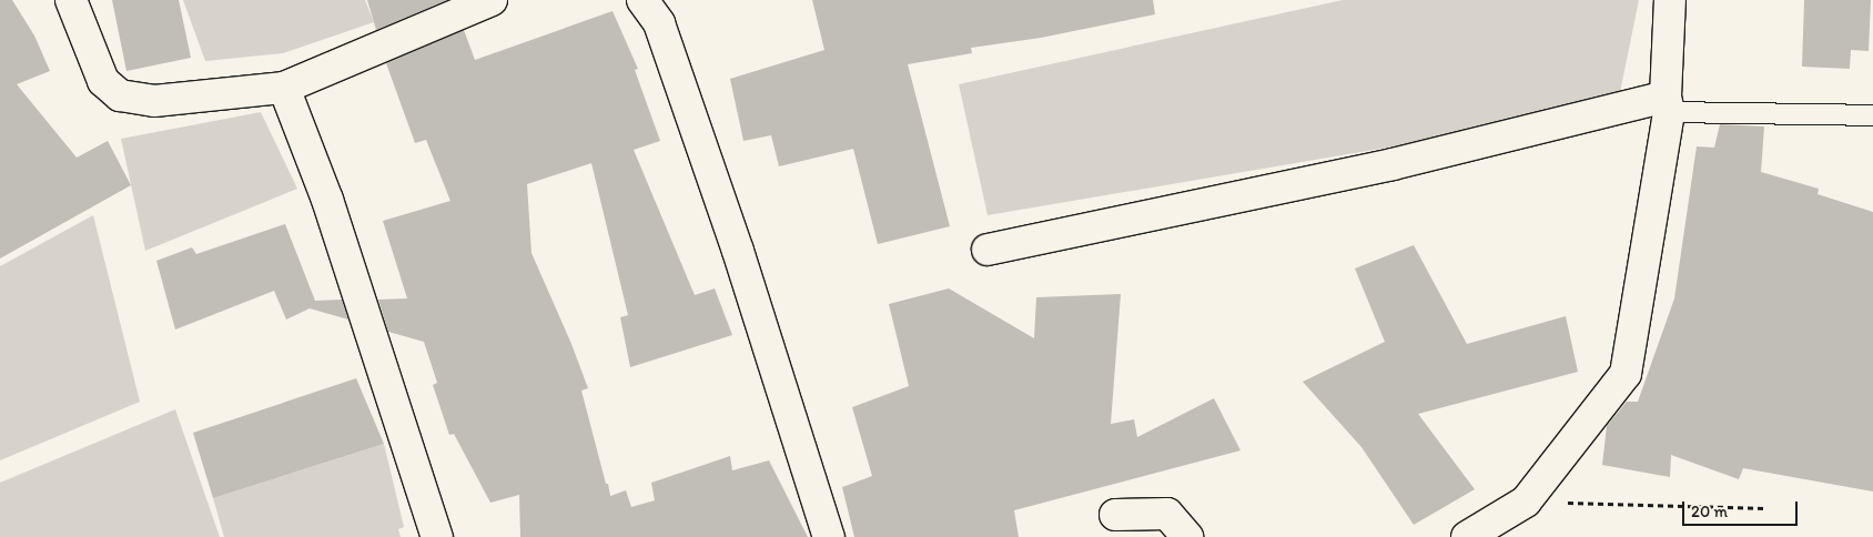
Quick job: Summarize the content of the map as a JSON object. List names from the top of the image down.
{
  "scale_bar": "20 m"
}
